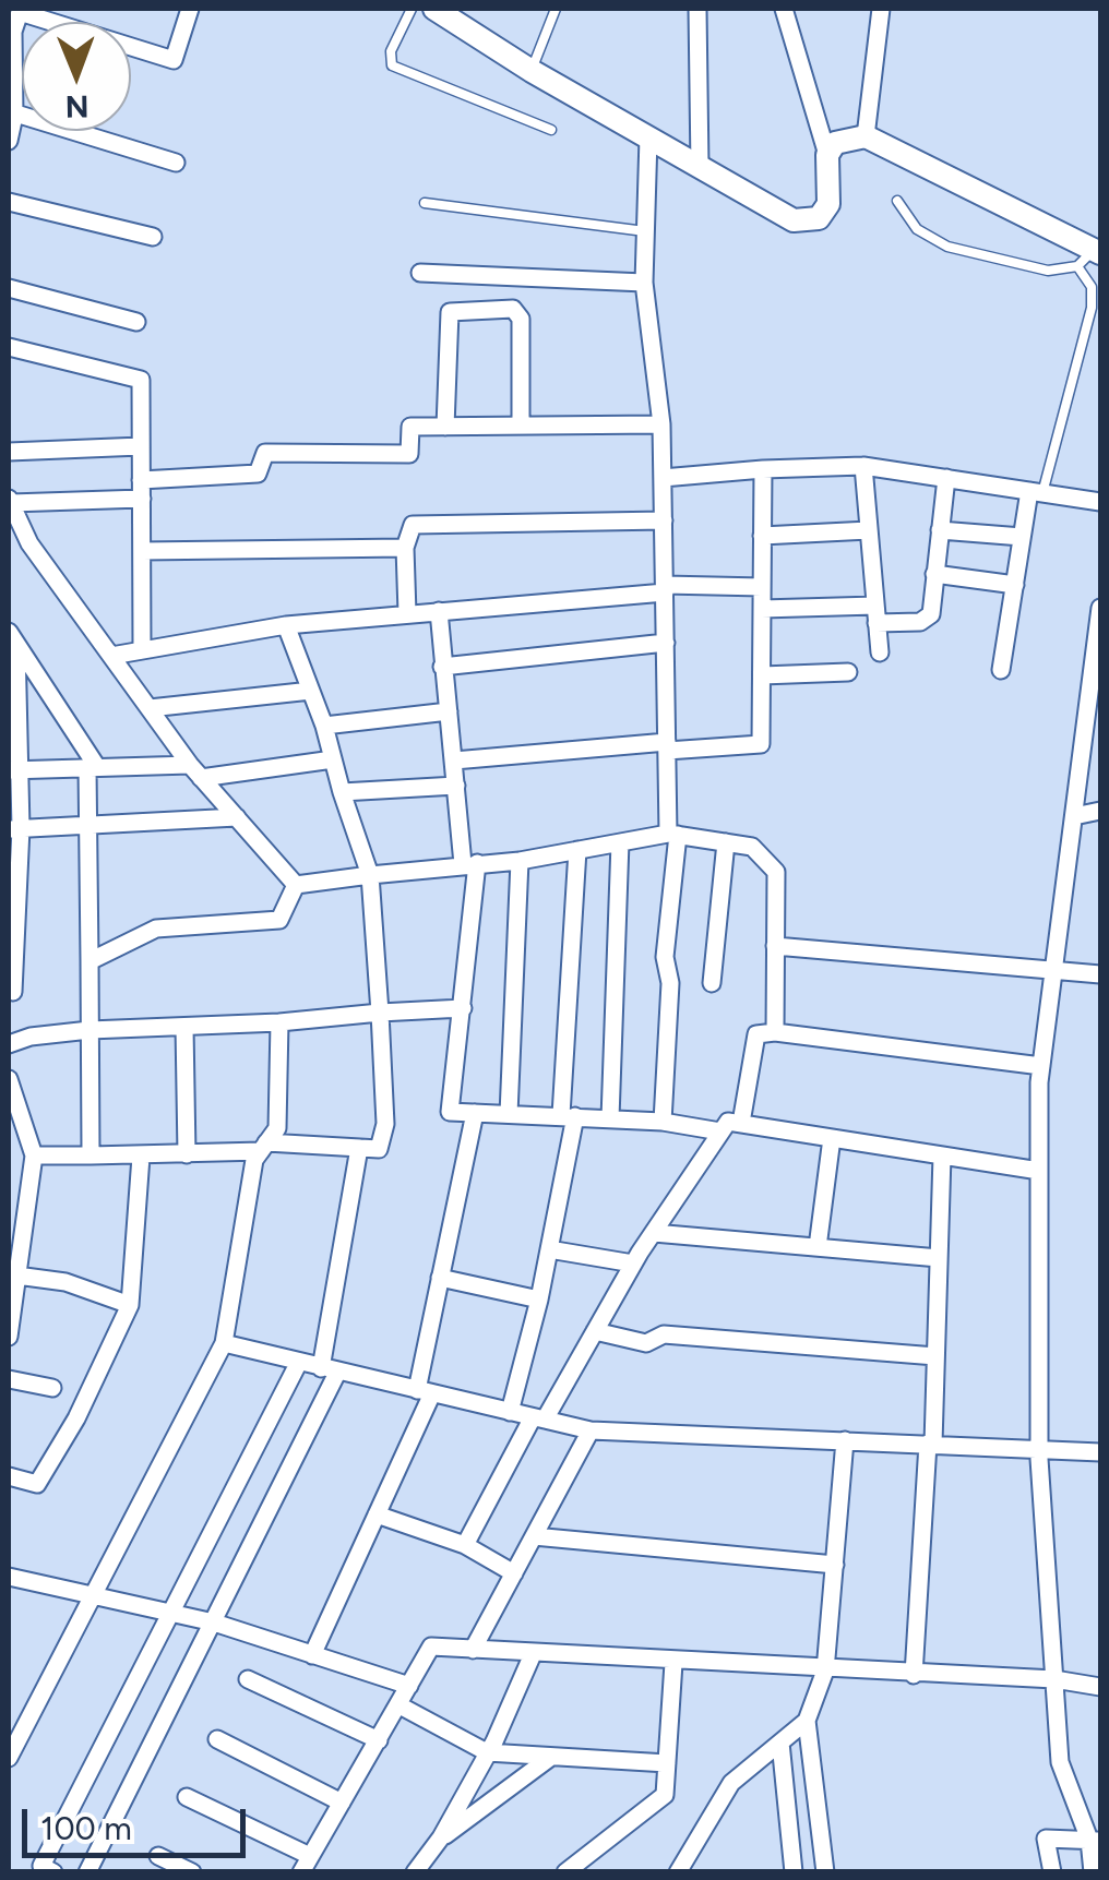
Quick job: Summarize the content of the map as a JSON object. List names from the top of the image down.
{
  "scale_bar": "100 m",
  "north": "bottom"
}
